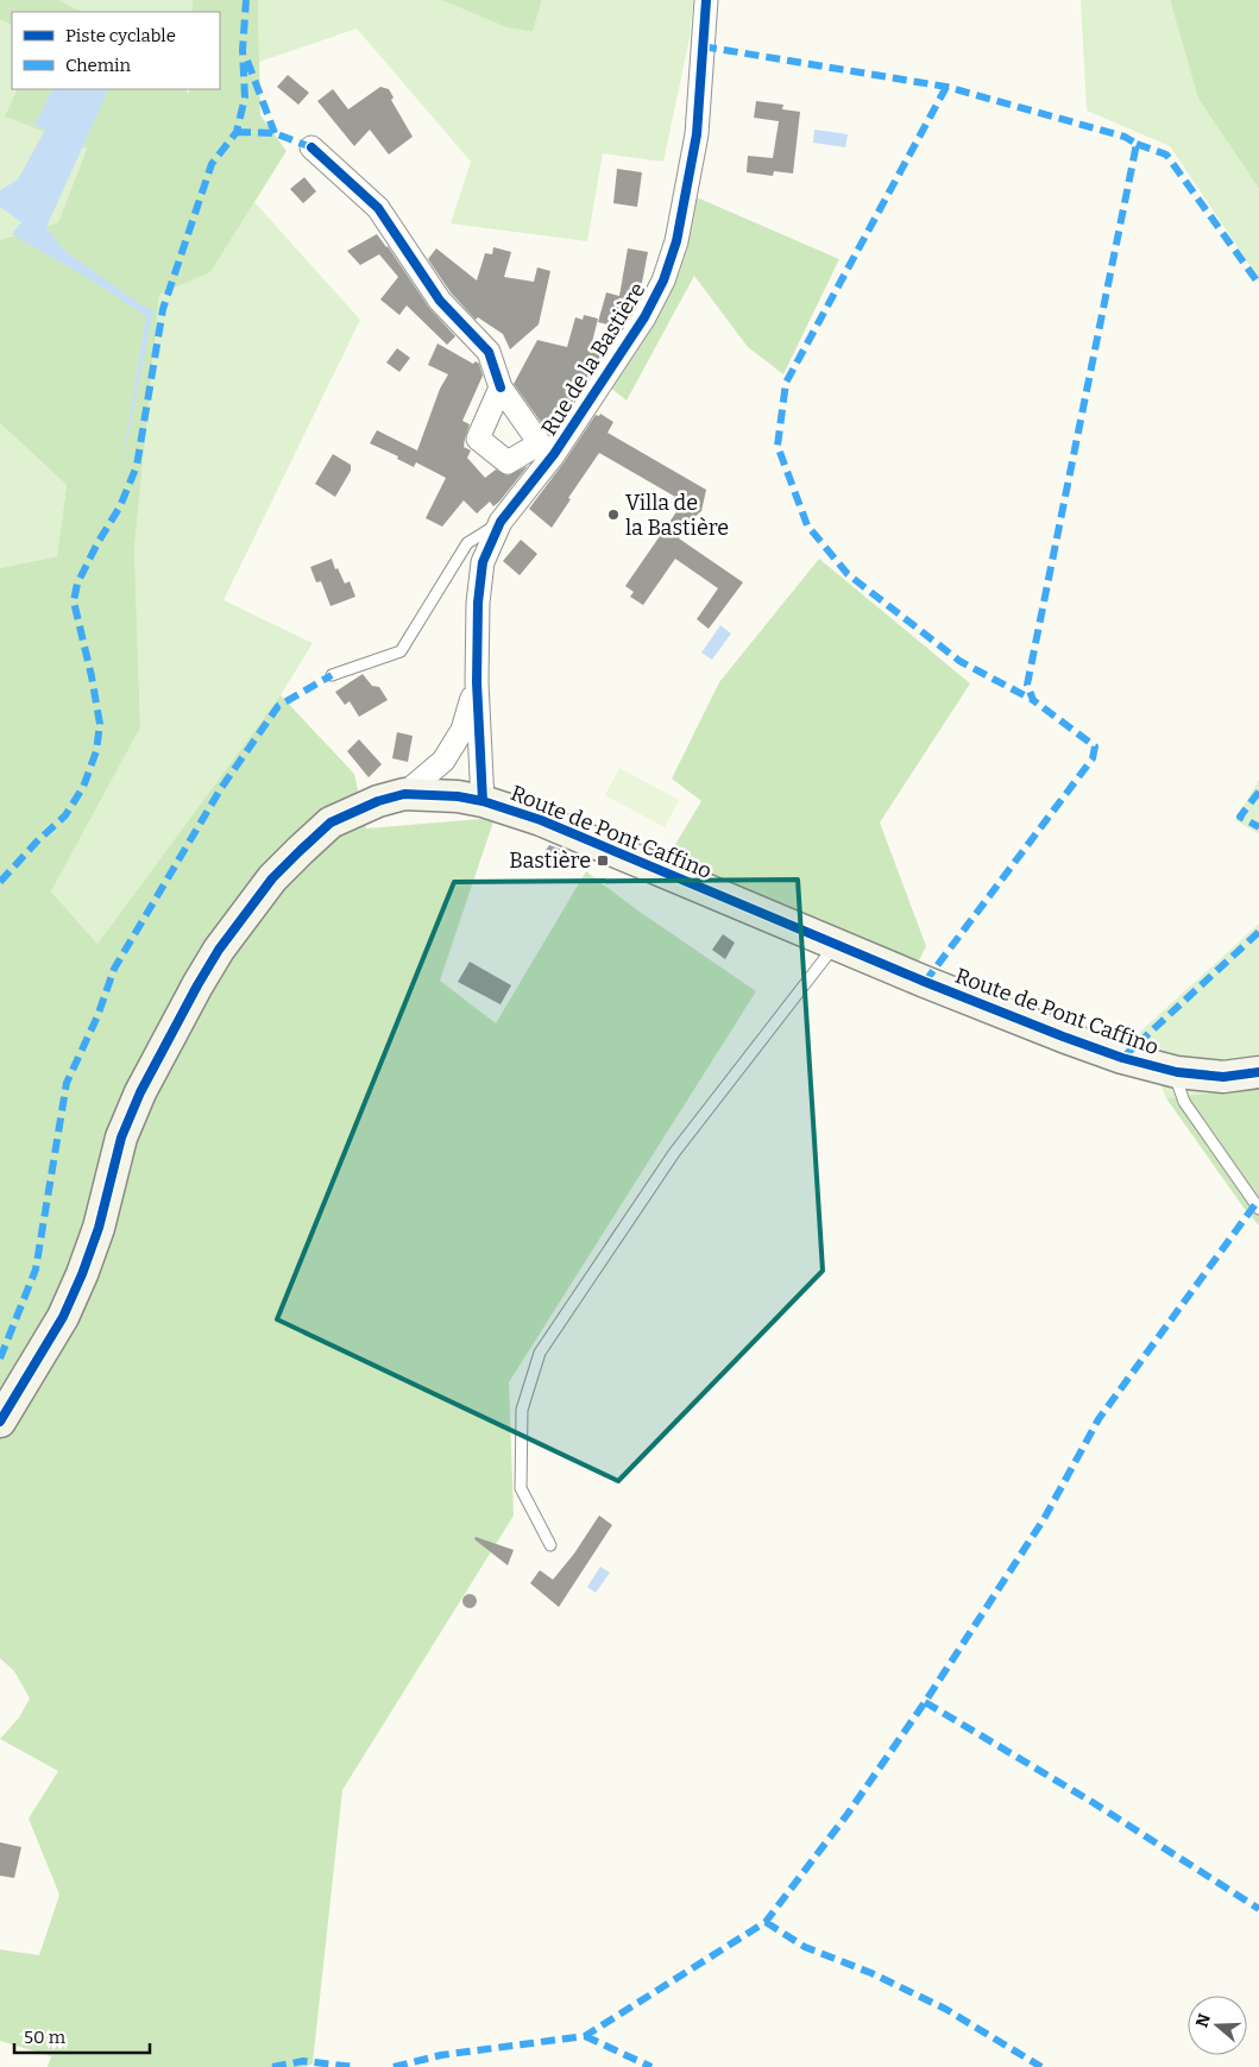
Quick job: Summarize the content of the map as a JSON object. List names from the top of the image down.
{
  "streets": {
    "street": ["Rue de la Bastière", "Route de Pont Caffino"]
  },
  "places": {
    "other": ["Villa de la Bastière"],
    "transit": ["Bastière"]
  },
  "legend": ["Piste cyclable", "Chemin"],
  "scale_bar": "50 m",
  "north": "left"
}
